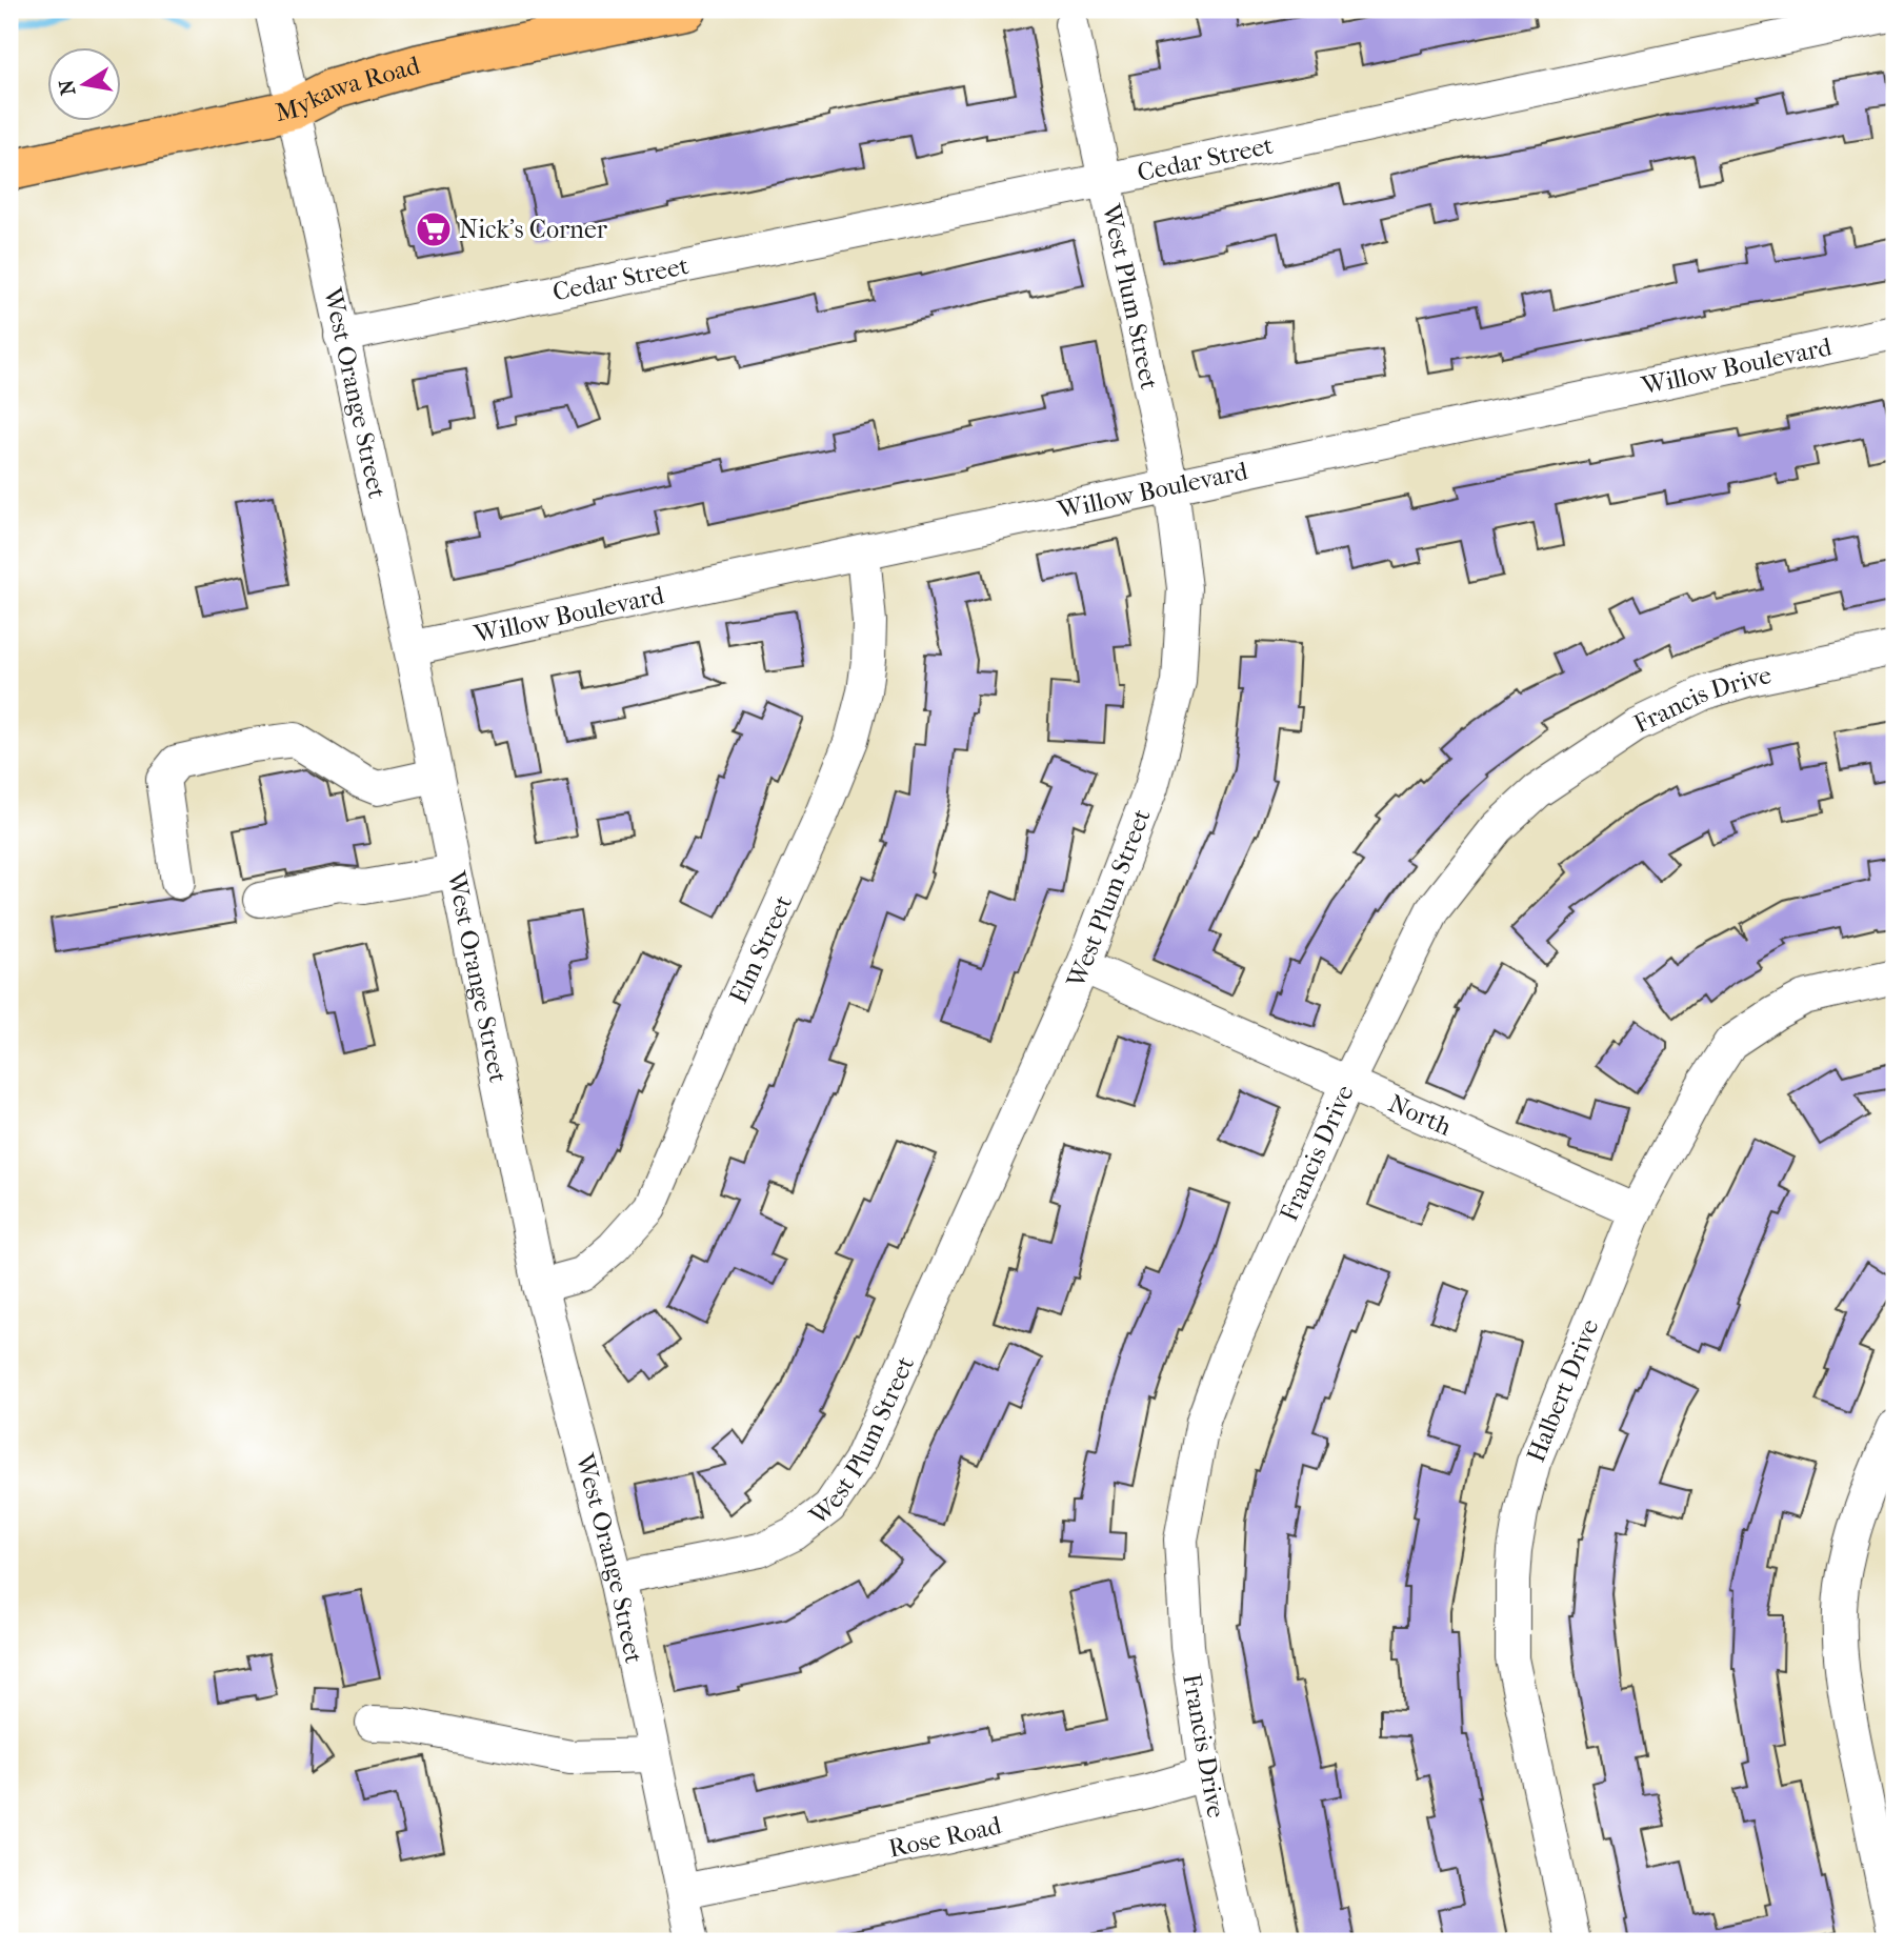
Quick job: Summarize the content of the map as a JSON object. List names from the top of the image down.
{
  "streets": {
    "main road": ["Mykawa Road"],
    "street": [
      "Cedar Street",
      "West Plum Street",
      "Willow Boulevard",
      "West Orange Street",
      "Francis Drive",
      "Elm Street",
      "North",
      "Halbert Drive",
      "Rose Road"
    ]
  },
  "crossings": [
    ["Mykawa Road", "West Orange Street"],
    ["Cedar Street", "West Plum Street"],
    ["Cedar Street", "West Orange Street"],
    ["West Plum Street", "Willow Boulevard"],
    ["West Plum Street", "West Orange Street"],
    ["West Plum Street", "North"],
    ["Willow Boulevard", "West Orange Street"],
    ["Willow Boulevard", "Elm Street"],
    ["West Orange Street", "Elm Street"],
    ["West Orange Street", "Rose Road"],
    ["Francis Drive", "North"],
    ["Francis Drive", "Rose Road"],
    ["North", "Halbert Drive"]
  ],
  "places": {
    "supermarket": ["Nick's Corner"]
  },
  "north": "left"
}
